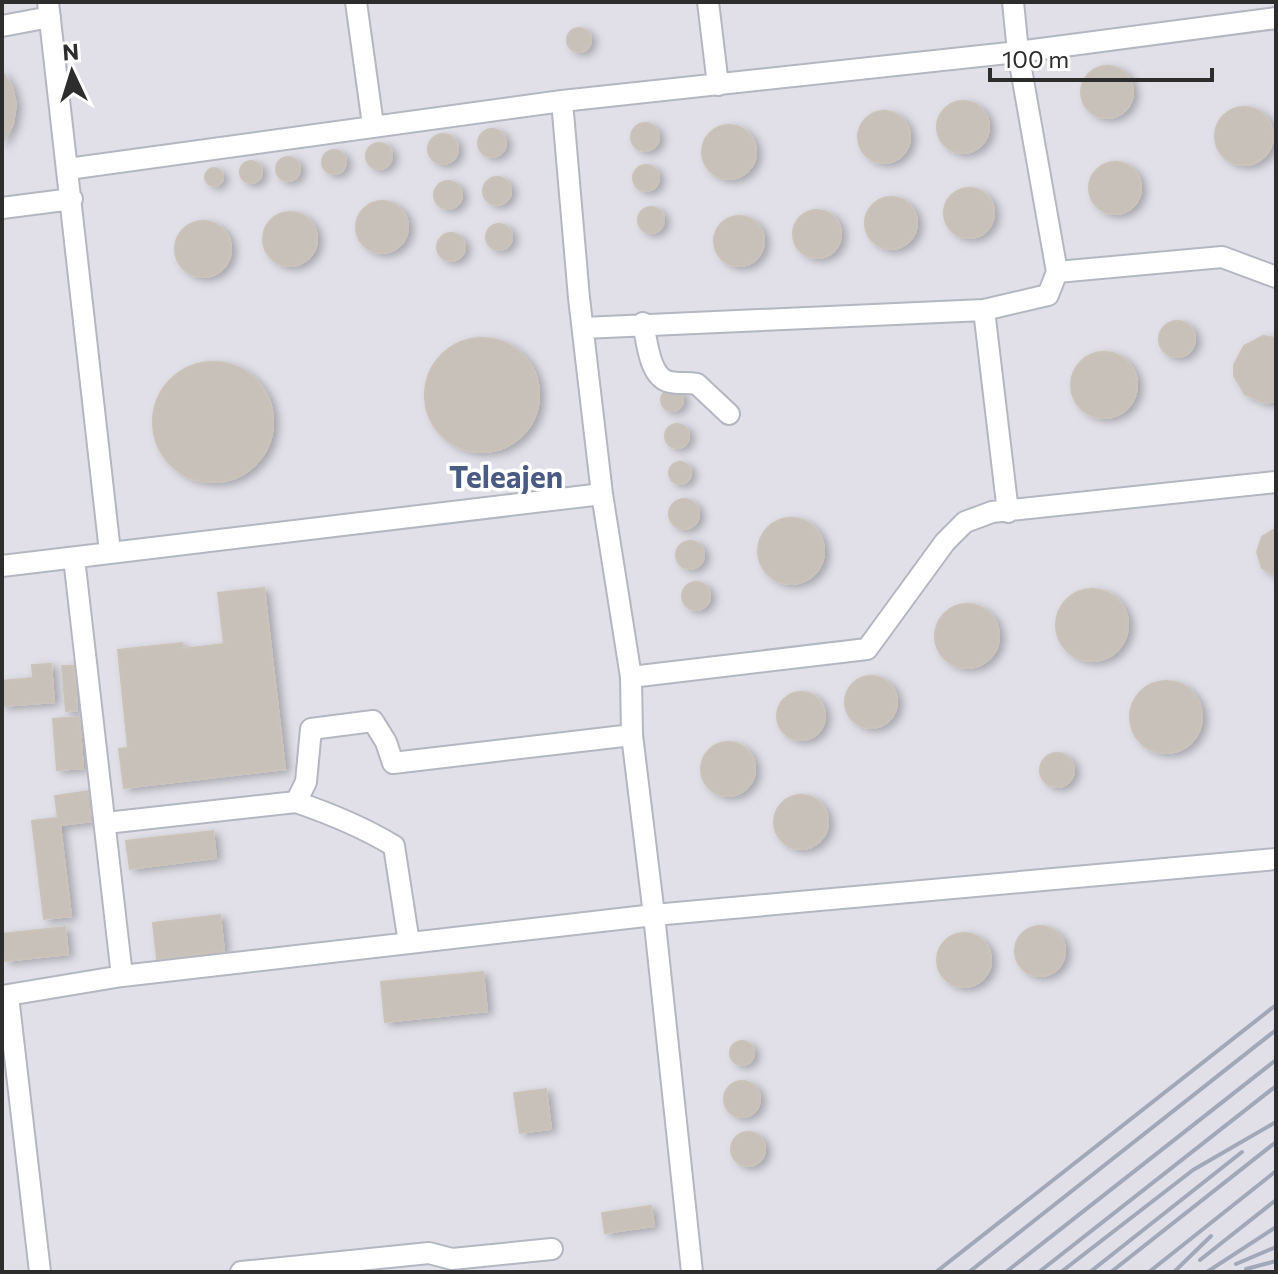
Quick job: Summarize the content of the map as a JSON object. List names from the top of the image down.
{
  "districts": ["Teleajen"],
  "scale_bar": "100 m",
  "north": "top"
}
